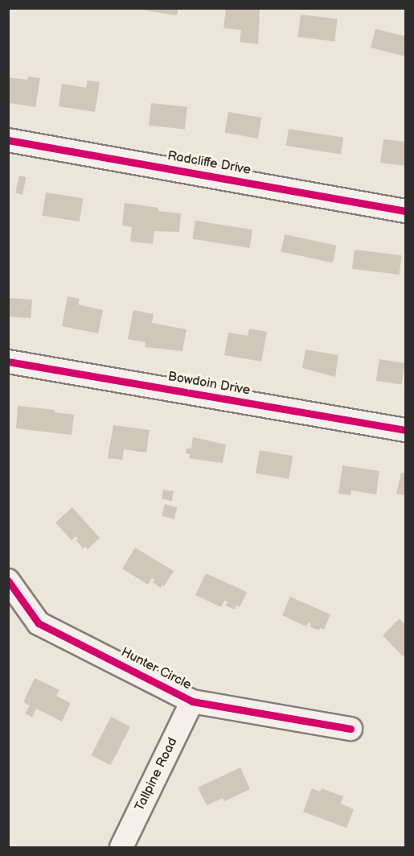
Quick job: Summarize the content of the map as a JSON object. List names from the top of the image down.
{
  "streets": {
    "street": [
      "Radcliffe Drive",
      "Bowdoin Drive",
      "Hunter Circle",
      "Tallpine Road"
    ]
  },
  "crossings": [
    ["Hunter Circle", "Tallpine Road"]
  ]
}
